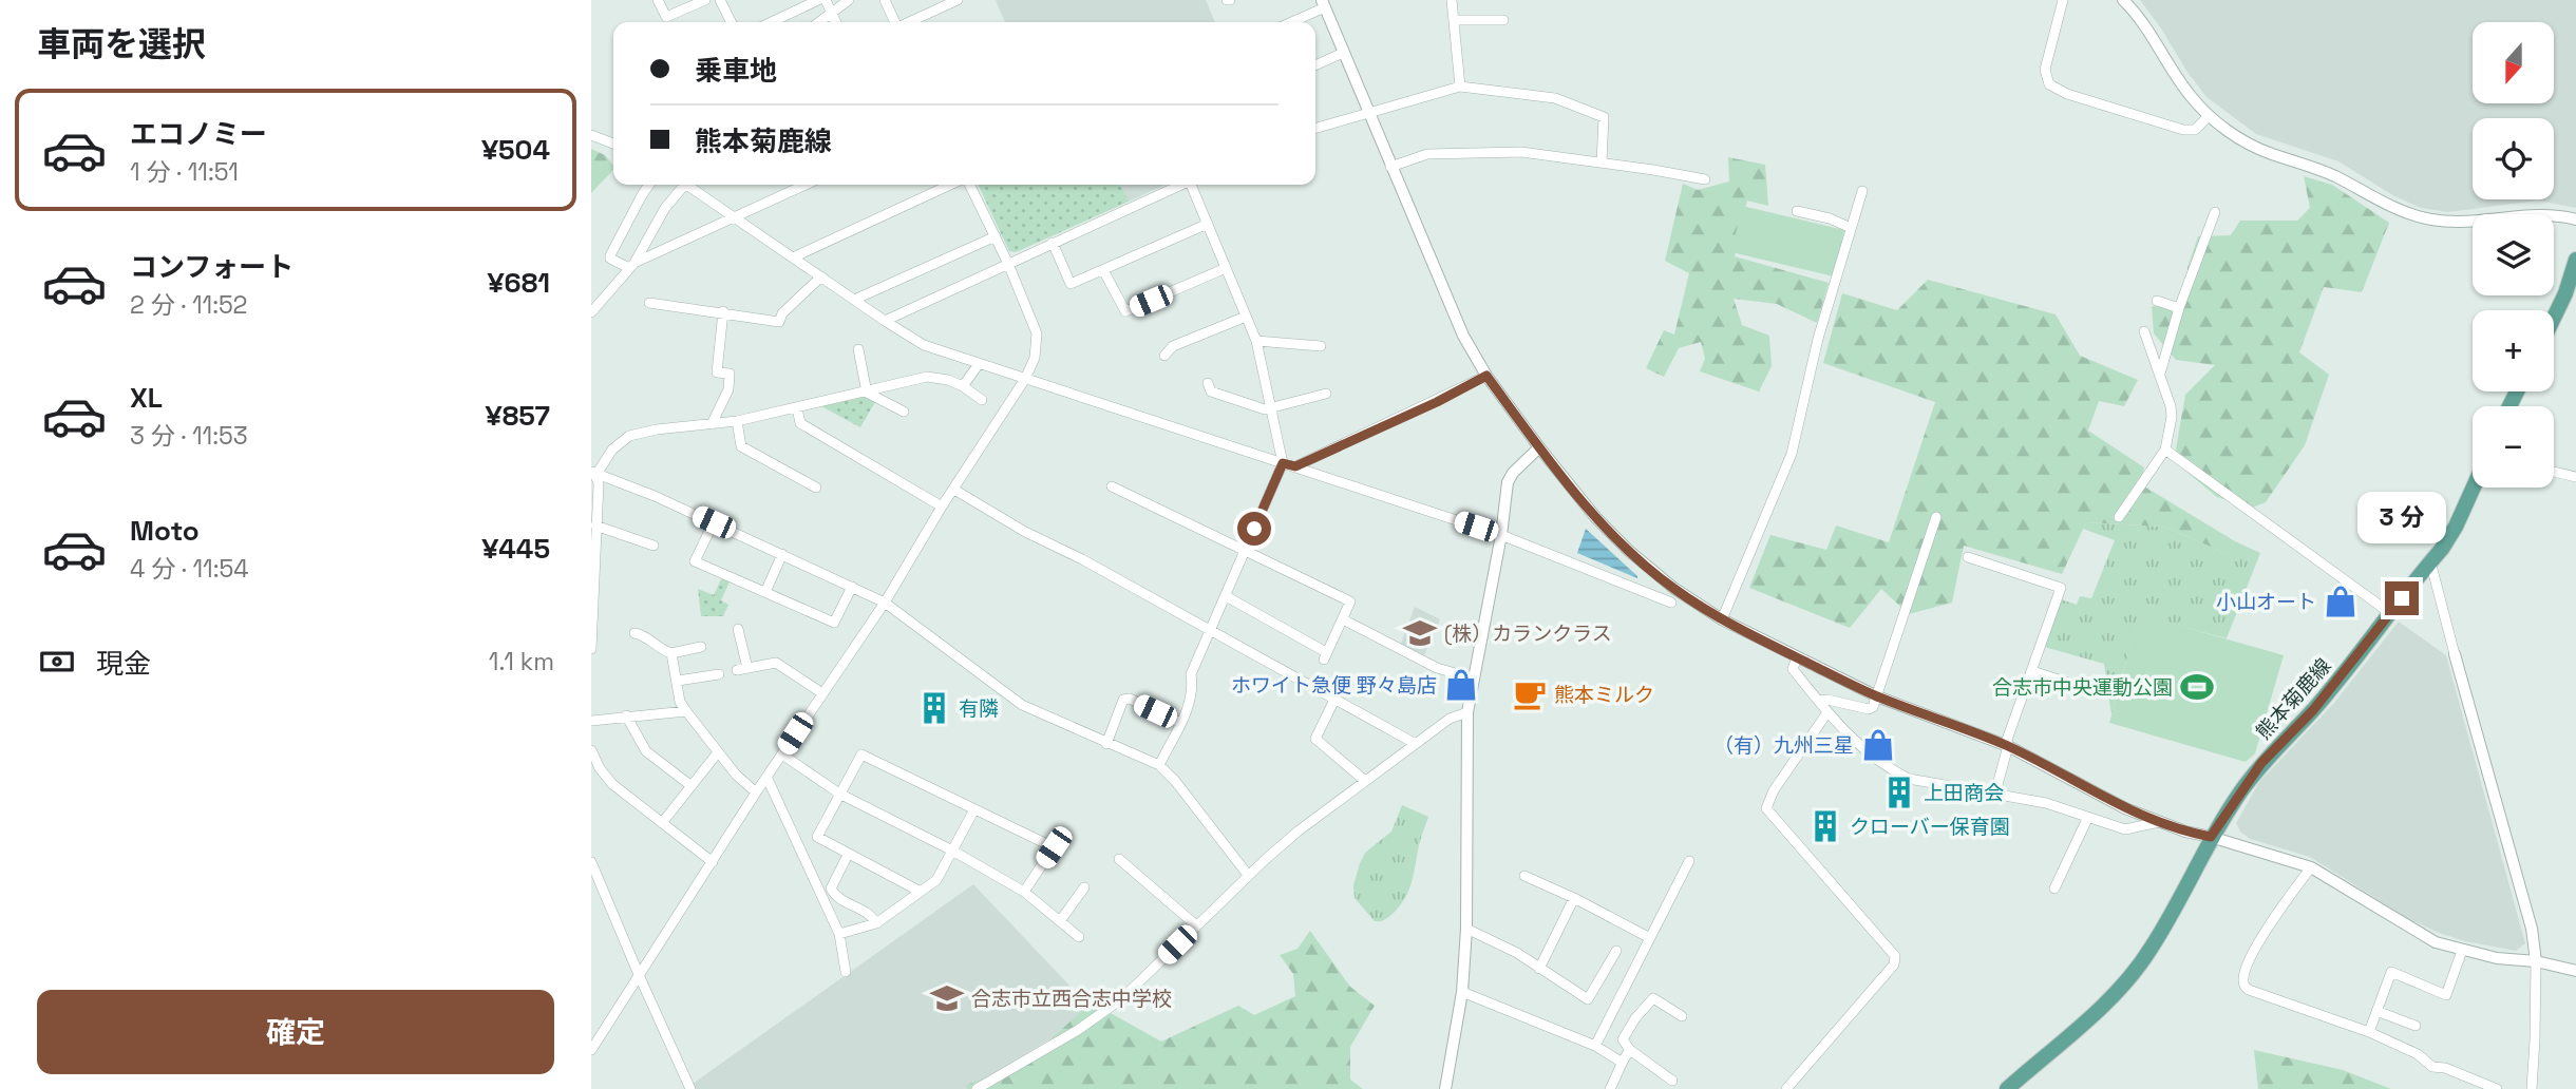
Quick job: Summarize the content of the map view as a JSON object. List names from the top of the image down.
{
  "streets": {
    "main road": ["熊本菊鹿線"]
  },
  "places": {
    "shop": ["小山オート", "ホワイト急便 野々島店", "（有）九州三星"],
    "school or university": ["(株）カランクラス", "合志市立西合志中学校"],
    "sports": ["合志市中央運動公園"],
    "cafe": ["熊本ミルク"],
    "building": ["有隣", "上田商会", "クローバー保育園"]
  },
  "north": "bottom",
  "page": {
    "heading": "車両を選択",
    "map_buttons": ["+", "−"],
    "banner": ["乗車地", "熊本菊鹿線"],
    "list": [
      {
        "name": "エコノミー",
        "note": "1 分 · 11:51",
        "value": "¥504"
      },
      {
        "name": "コンフォート",
        "note": "2 分 · 11:52",
        "value": "¥681"
      },
      {
        "name": "XL",
        "note": "3 分 · 11:53",
        "value": "¥857"
      },
      {
        "name": "Moto",
        "note": "4 分 · 11:54",
        "value": "¥445"
      }
    ],
    "bubble": "3 分",
    "pay": ["現金", "1.1 km"],
    "buttons": "確定"
  }
}
